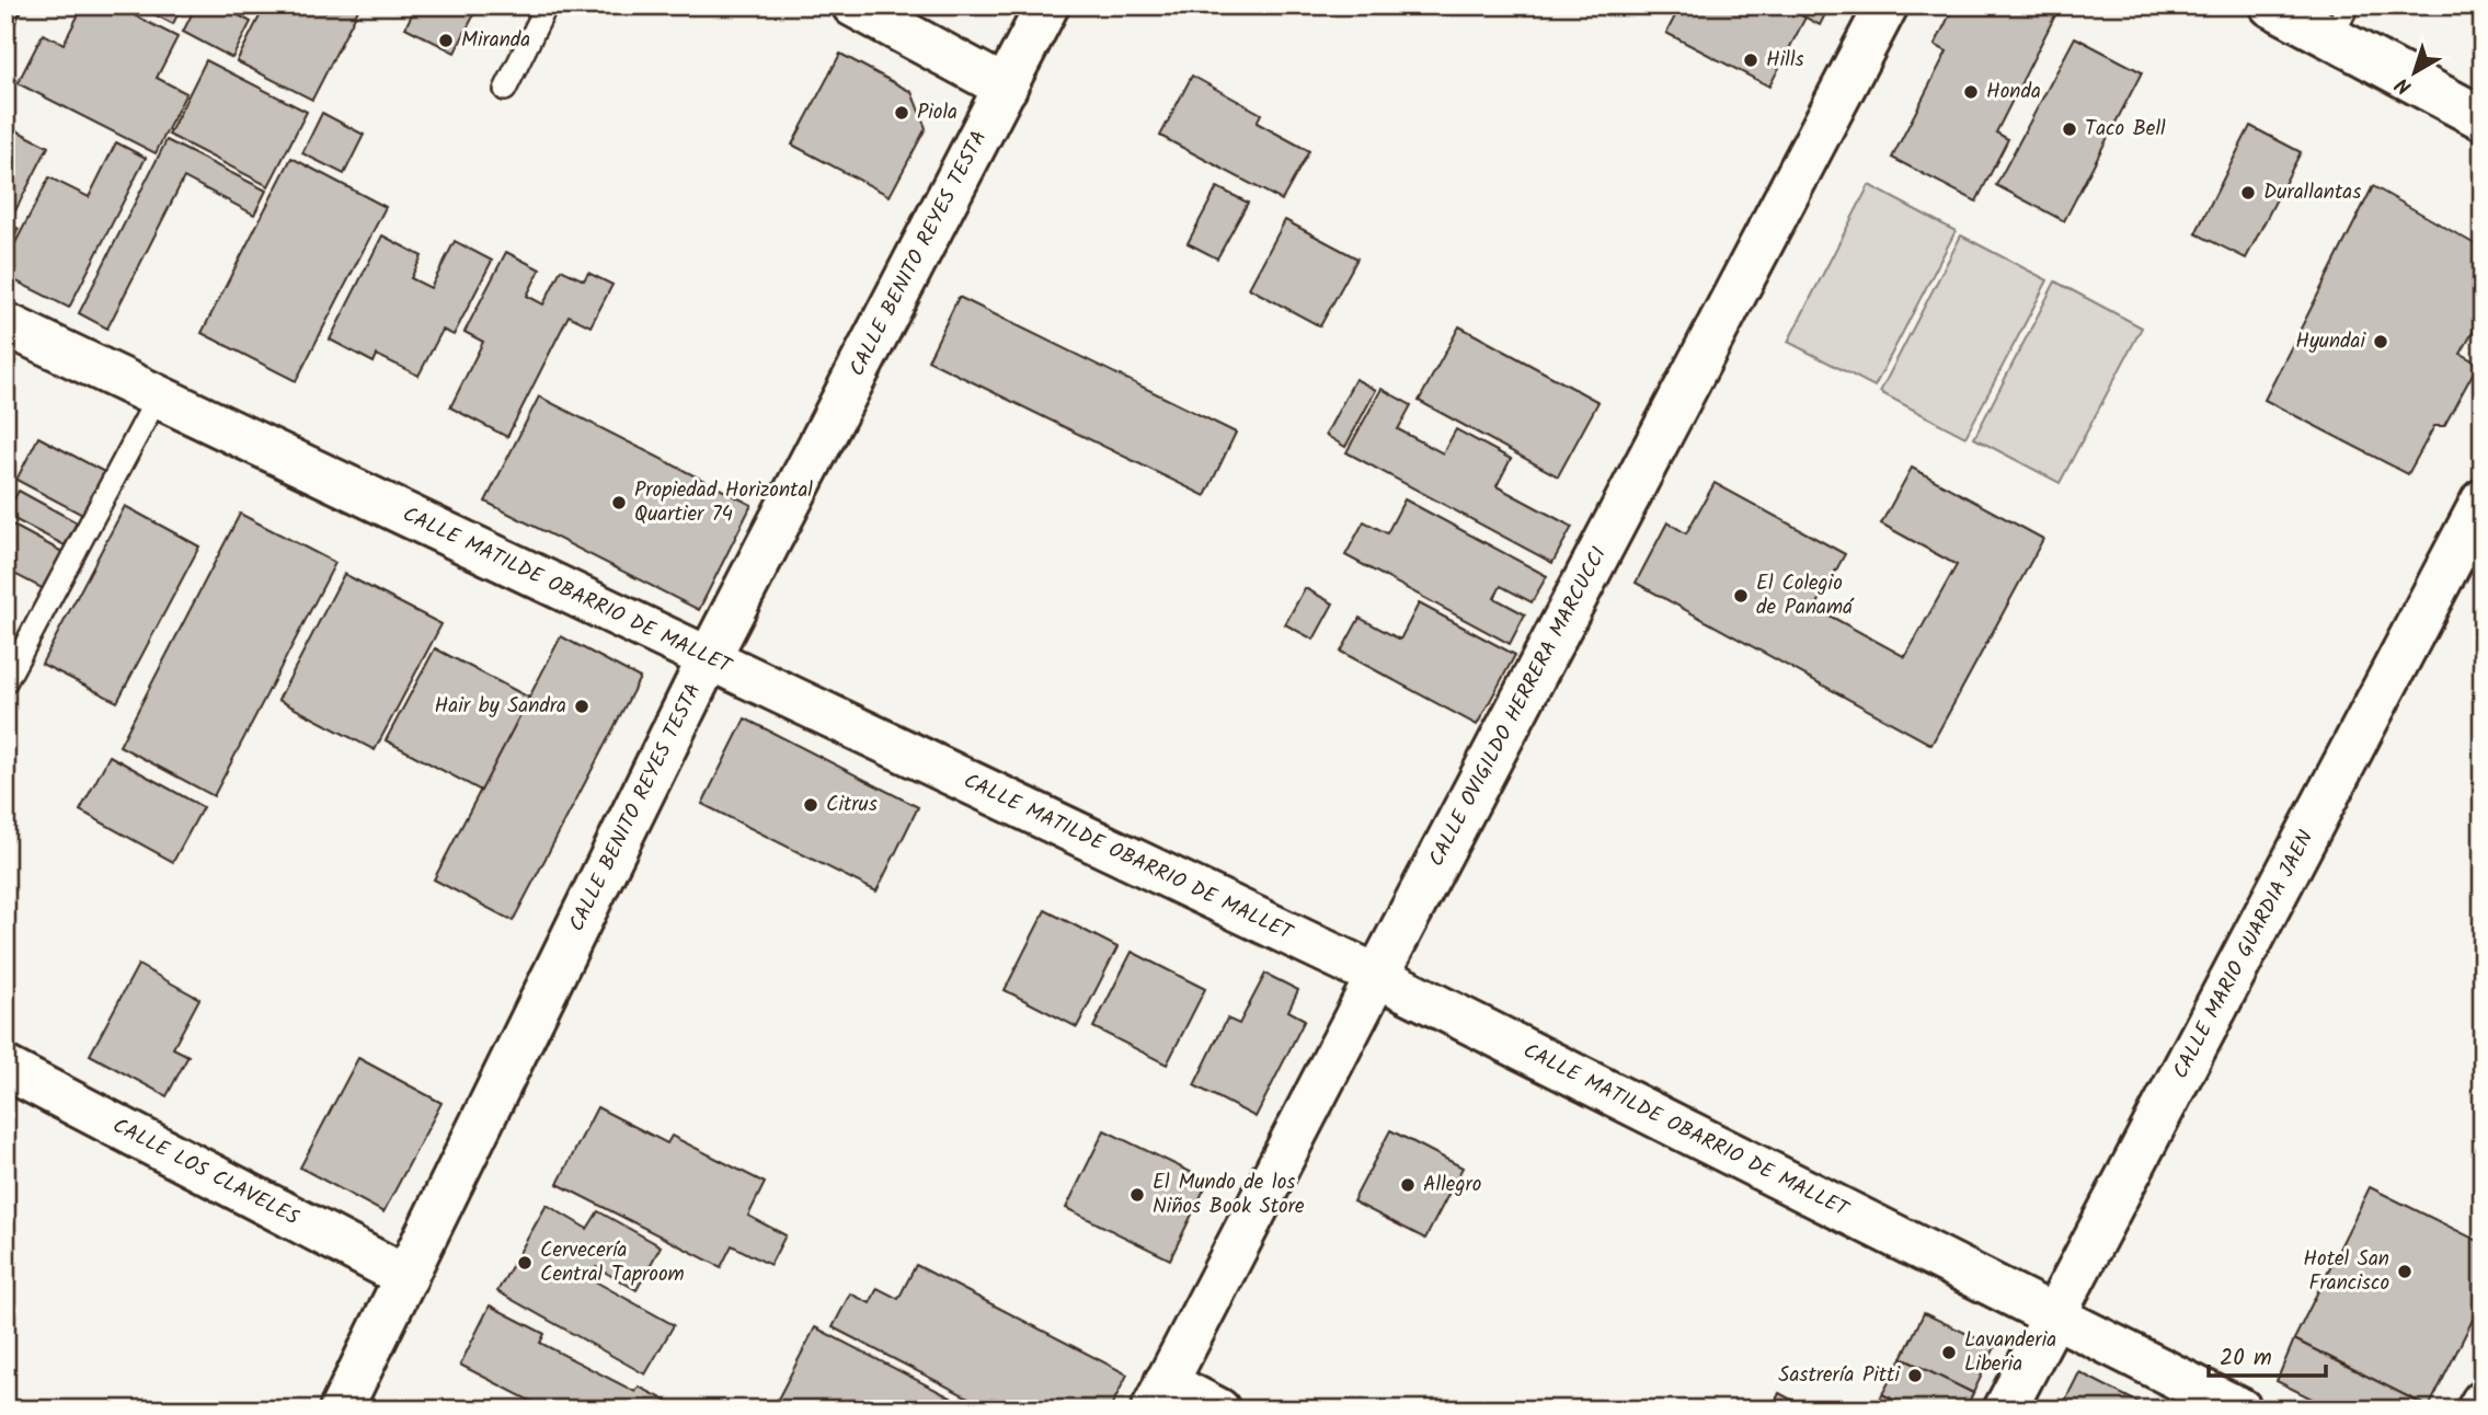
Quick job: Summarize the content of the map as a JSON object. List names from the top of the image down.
{
  "streets": {
    "street": [
      "CALLE BENITO REYES TESTA",
      "CALLE MATILDE OBARRIO DE MALLET",
      "CALLE OVIGILDO HERRERA MARCUCCI",
      "CALLE MARIO GUARDIA JAEN",
      "CALLE LOS CLAVELES"
    ]
  },
  "crossings": [
    ["CALLE BENITO REYES TESTA", "CALLE MATILDE OBARRIO DE MALLET"],
    ["CALLE BENITO REYES TESTA", "CALLE LOS CLAVELES"],
    ["CALLE MATILDE OBARRIO DE MALLET", "CALLE OVIGILDO HERRERA MARCUCCI"],
    ["CALLE MATILDE OBARRIO DE MALLET", "CALLE MARIO GUARDIA JAEN"]
  ],
  "places": [
    "Miranda",
    "Hills",
    "Honda",
    "Piola",
    "Taco Bell",
    "Durallantas",
    "Hyundai",
    "Propiedad Horizontal Quartier 74",
    "El Colegio de Panamá",
    "Hair by Sandra",
    "Citrus",
    "Allegro",
    "El Mundo de los Niños Book Store",
    "Cervecería Central Taproom",
    "Hotel San Francisco",
    "Lavanderia Liberia",
    "Sastrería Pitti"
  ],
  "scale_bar": "20 m",
  "north": "bottom left"
}
